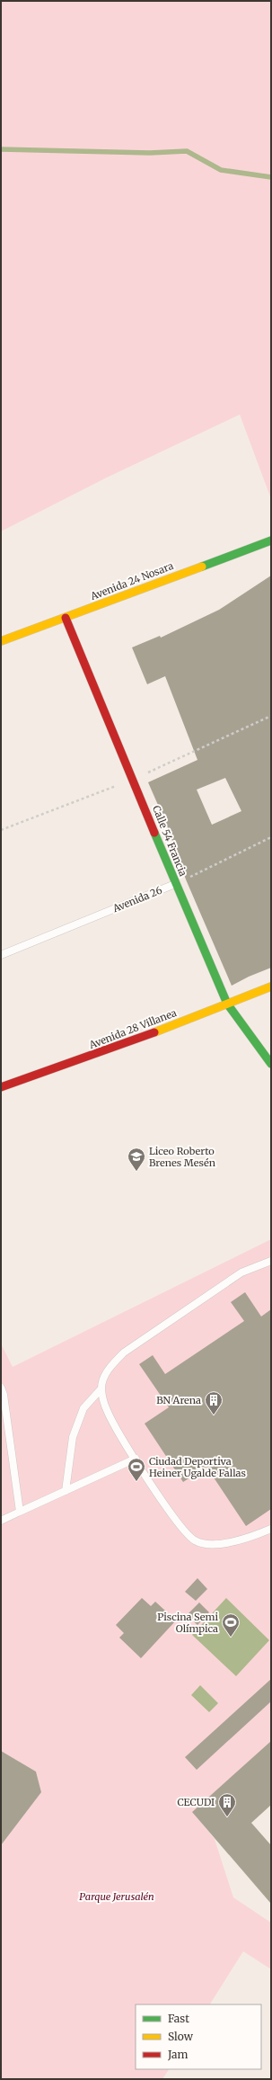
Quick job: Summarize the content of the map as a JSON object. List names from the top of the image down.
{
  "streets": {
    "street": ["Avenida 24 Nosara", "Calle 54 Francia", "Avenida 28 Villanea"],
    "lane": ["Avenida 26"]
  },
  "crossings": [
    ["Avenida 24 Nosara", "Calle 54 Francia"],
    ["Calle 54 Francia", "Avenida 26"],
    ["Calle 54 Francia", "Avenida 28 Villanea"]
  ],
  "parks": ["Parque Jerusalén"],
  "places": {
    "school or university": ["Liceo Roberto Brenes Mesén"],
    "building": ["BN Arena", "CECUDI"],
    "sports": ["Ciudad Deportiva Heiner Ugalde Fallas", "Piscina Semi Olímpica"]
  },
  "legend": ["Fast", "Slow", "Jam"]
}
